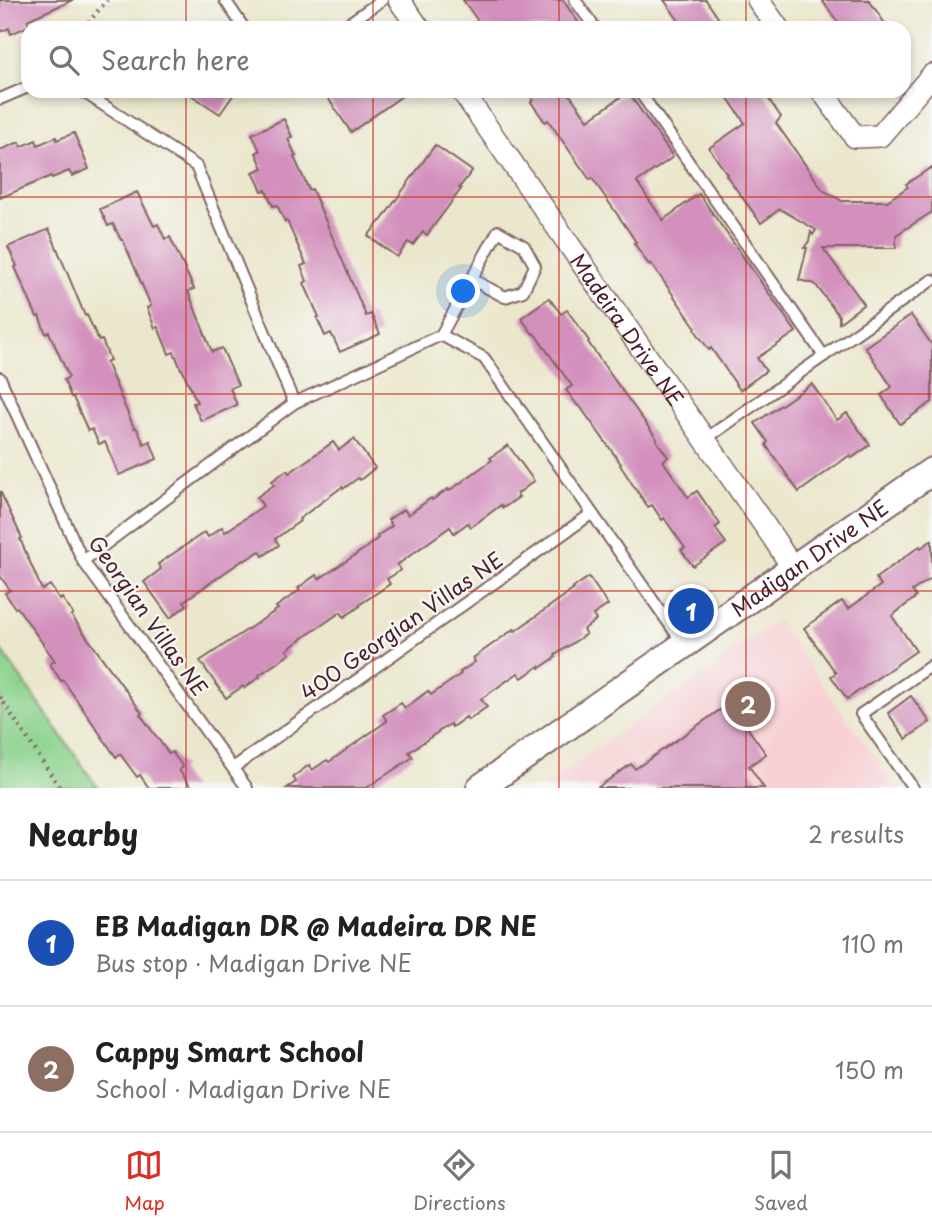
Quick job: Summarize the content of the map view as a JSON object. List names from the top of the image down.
{
  "streets": {
    "street": ["Madeira Drive NE", "Madigan Drive NE"],
    "lane": ["Georgian Villas NE", "400 Georgian Villas NE"]
  },
  "crossings": [
    ["Madeira Drive NE", "Madigan Drive NE"],
    ["Georgian Villas NE", "400 Georgian Villas NE"]
  ],
  "page": {
    "search": "Search here",
    "pins": ["1", "2"],
    "heading": ["Nearby", "2 results"],
    "list": [
      {
        "mark": "1",
        "name": "EB Madigan DR @ Madeira DR NE",
        "note": "Bus stop · Madigan Drive NE",
        "value": "110 m"
      },
      {
        "mark": "2",
        "name": "Cappy Smart School",
        "note": "School · Madigan Drive NE",
        "value": "150 m"
      }
    ],
    "nav": ["Map", "Directions", "Saved"]
  }
}
